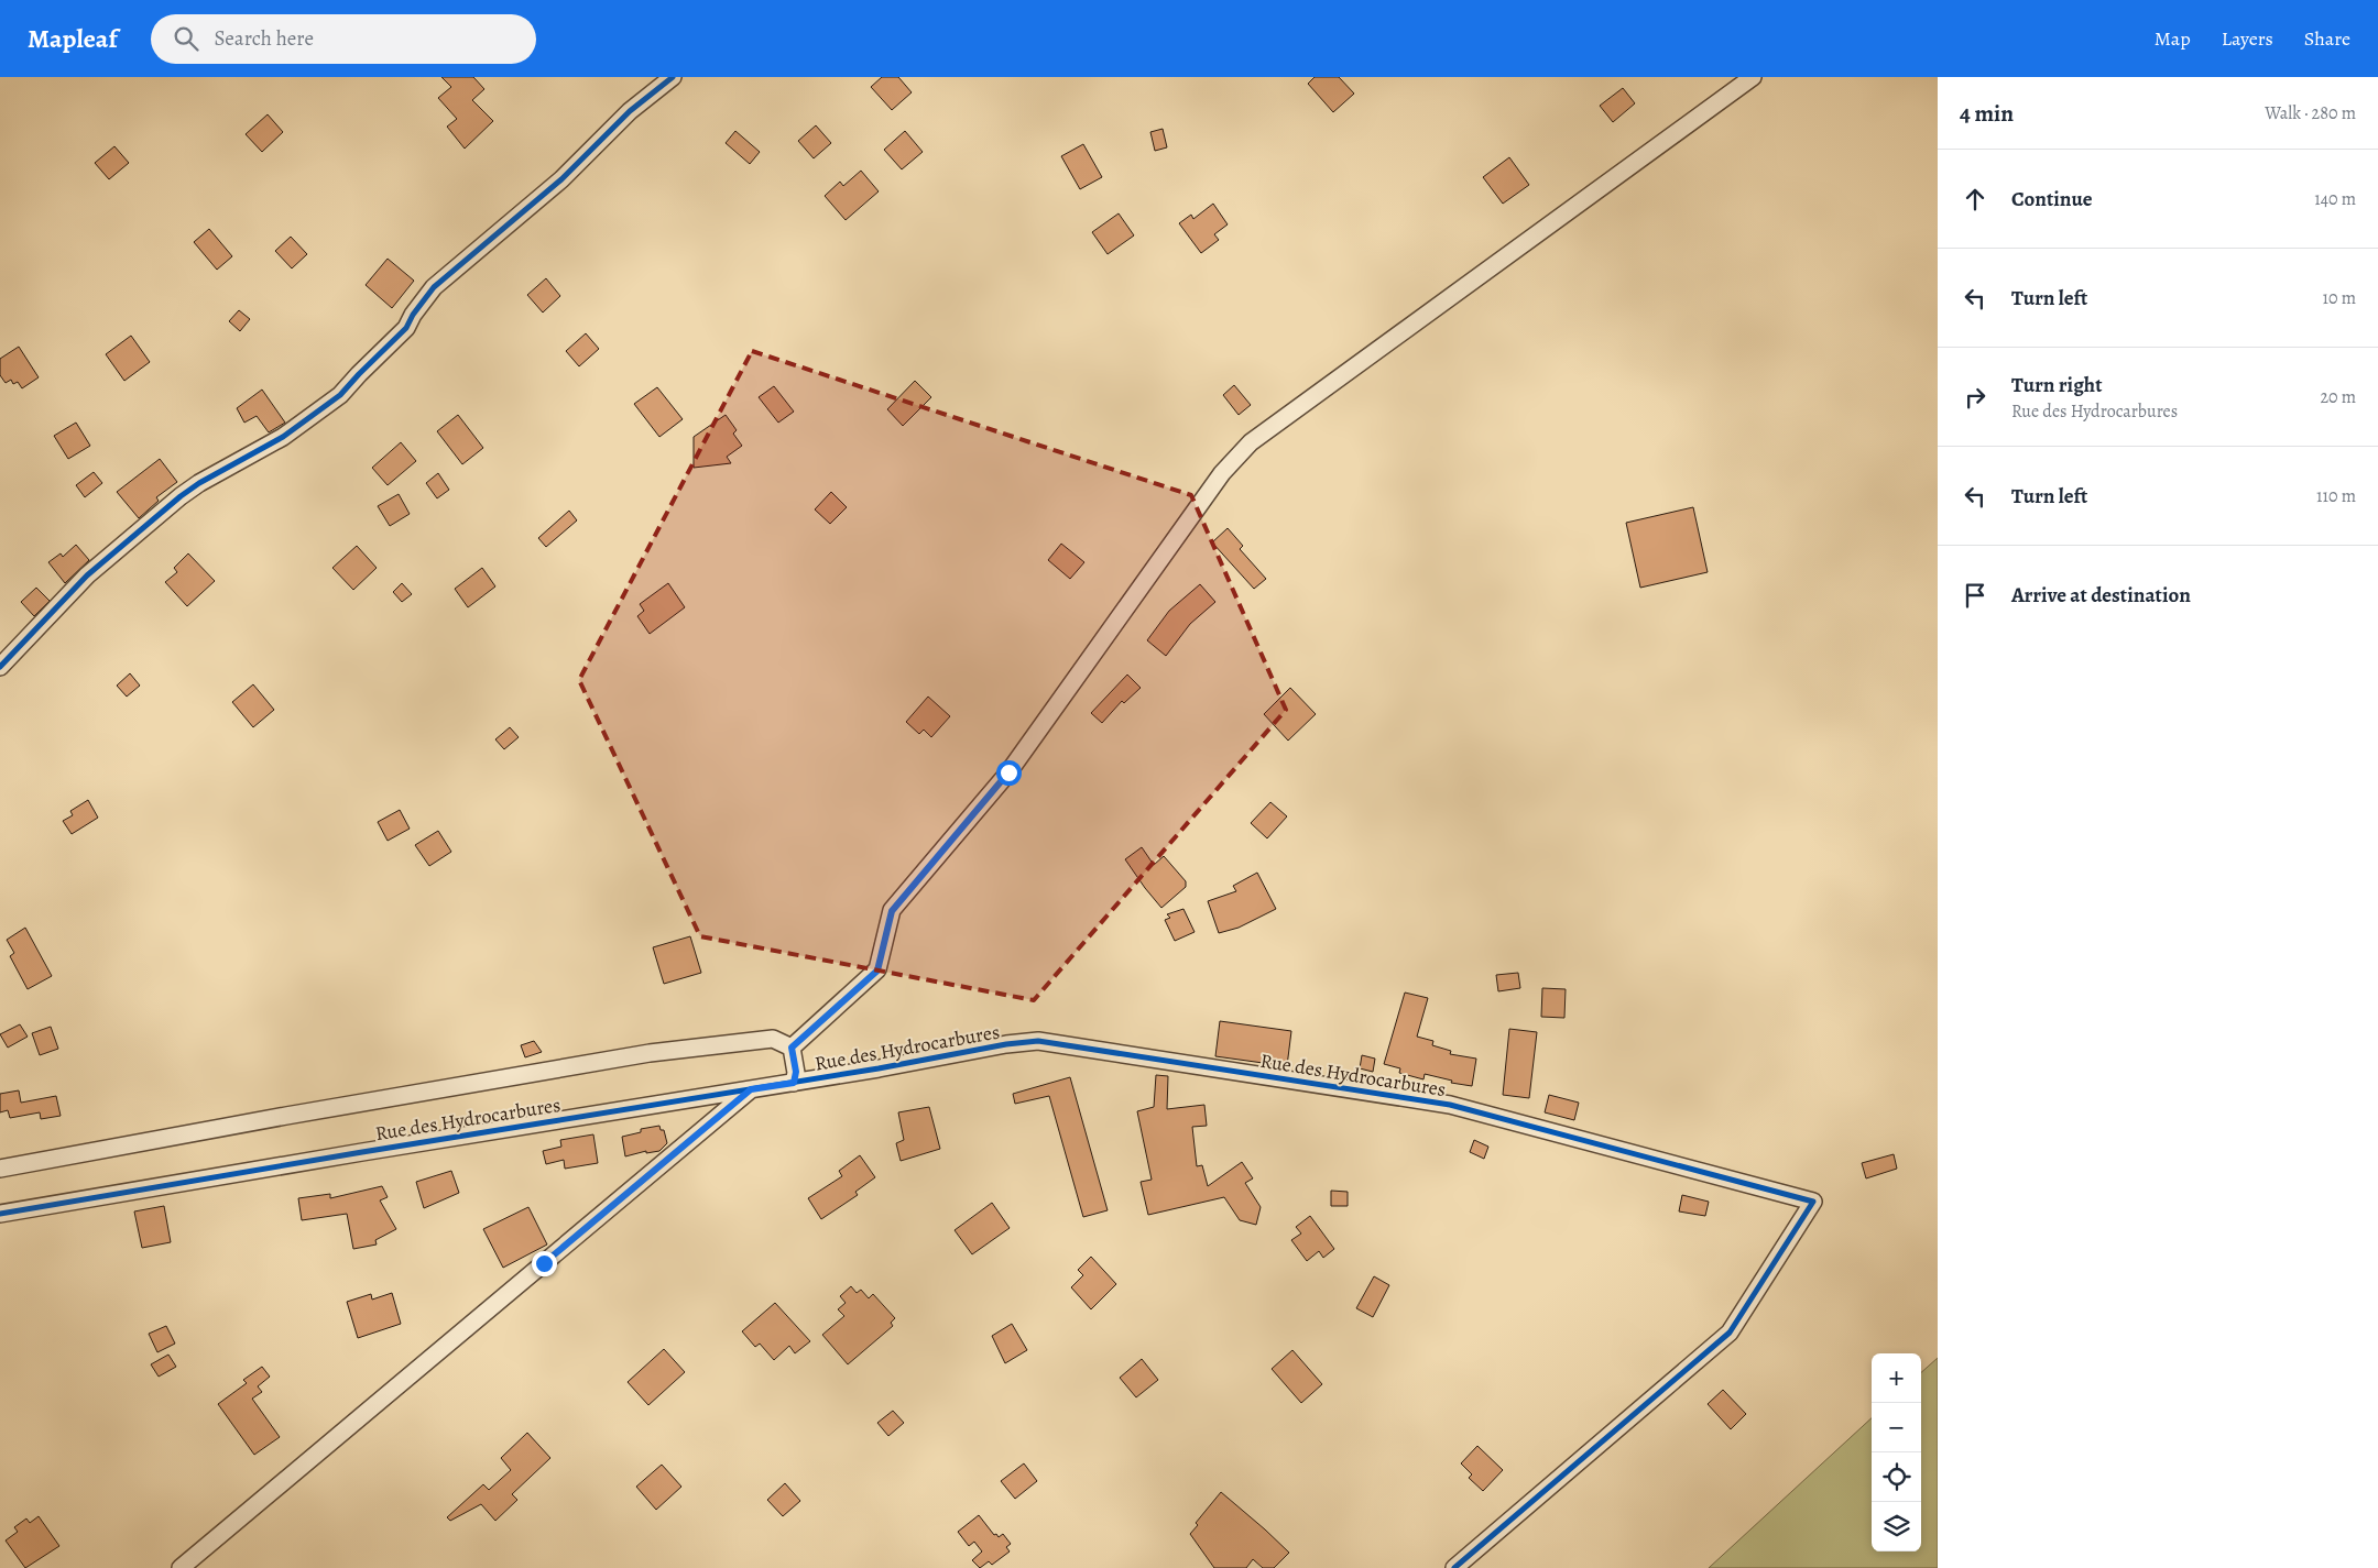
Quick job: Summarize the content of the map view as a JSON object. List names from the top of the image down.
{
  "streets": {
    "street": ["Rue des Hydrocarbures"]
  },
  "page": {
    "header": "Mapleaf",
    "search": "Search here",
    "nav": ["Map", "Layers", "Share"],
    "heading": ["4 min", "Walk · 280 m"],
    "list": [
      ["Continue", "140 m"],
      ["Turn left", "10 m"],
      ["Turn right", "Rue des Hydrocarbures", "20 m"],
      ["Turn left", "110 m"],
      "Arrive at destination"
    ],
    "map_buttons": ["+", "−"]
  }
}
